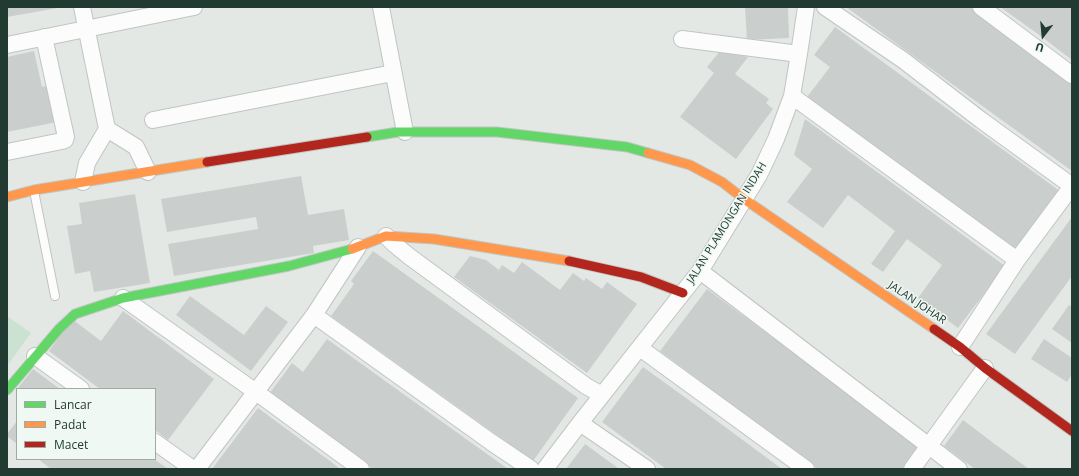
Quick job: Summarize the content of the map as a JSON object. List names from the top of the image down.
{
  "streets": {
    "street": ["JALAN PLAMONGAN INDAH", "JALAN JOHAR"]
  },
  "crossings": [
    ["JALAN PLAMONGAN INDAH", "JALAN JOHAR"]
  ],
  "legend": ["Lancar", "Padat", "Macet"],
  "north": "bottom"
}
